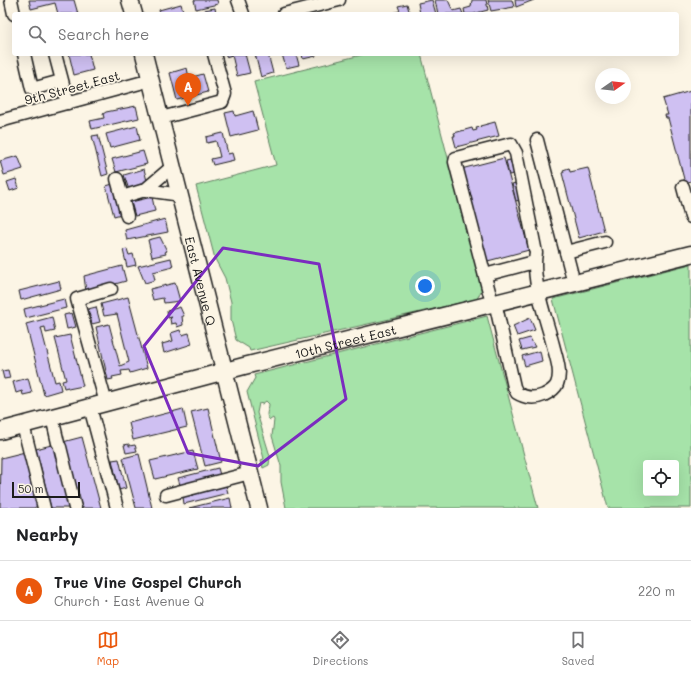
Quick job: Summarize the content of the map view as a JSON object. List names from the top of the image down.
{
  "streets": {
    "main road": ["East Avenue Q", "10th Street East"],
    "street": ["9th Street East"]
  },
  "crossings": [
    ["9th Street East", "East Avenue Q"],
    ["East Avenue Q", "10th Street East"]
  ],
  "scale_bar": "50 m",
  "north": "right",
  "page": {
    "search": "Search here",
    "pins": "A",
    "scale": "50 m",
    "heading": "Nearby",
    "list": [
      {
        "mark": "A",
        "name": "True Vine Gospel Church",
        "note": "Church · East Avenue Q",
        "value": "220 m"
      }
    ],
    "nav": ["Map", "Directions", "Saved"]
  }
}
